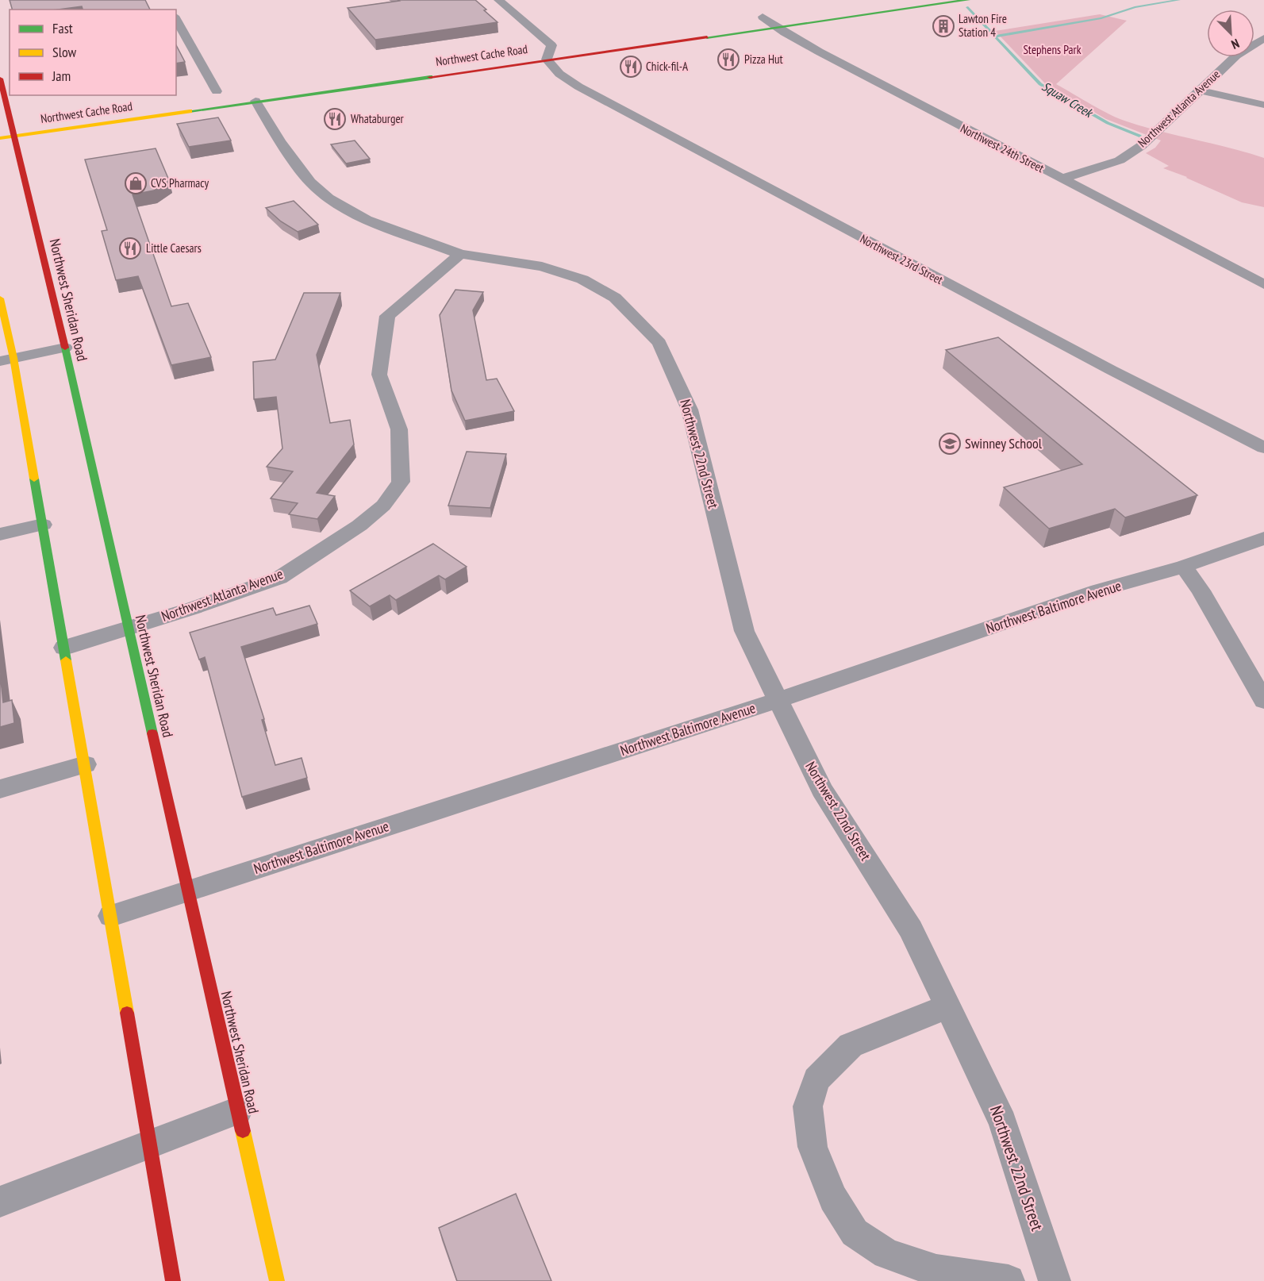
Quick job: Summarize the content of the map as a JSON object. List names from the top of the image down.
{
  "streets": {
    "main road": ["Northwest Cache Road", "Northwest Sheridan Road"],
    "street": [
      "Northwest Atlanta Avenue",
      "Northwest 24th Street",
      "Northwest 23rd Street",
      "Northwest 22nd Street",
      "Northwest Baltimore Avenue"
    ]
  },
  "crossings": [
    ["Northwest Cache Road", "Northwest 24th Street"],
    ["Northwest Cache Road", "Northwest 23rd Street"],
    ["Northwest Cache Road", "Northwest Sheridan Road"],
    ["Northwest Cache Road", "Northwest 22nd Street"],
    ["Northwest Atlanta Avenue", "Northwest 24th Street"],
    ["Northwest Atlanta Avenue", "Northwest Sheridan Road"],
    ["Northwest Atlanta Avenue", "Northwest 22nd Street"],
    ["Northwest Sheridan Road", "Northwest Baltimore Avenue"],
    ["Northwest 22nd Street", "Northwest Baltimore Avenue"]
  ],
  "water": ["Squaw Creek"],
  "parks": ["Stephens Park"],
  "places": {
    "building": ["Lawton Fire Station 4"],
    "restaurant": [
      "Pizza Hut",
      "Chick-fil-A",
      "Whataburger",
      "Little Caesars"
    ],
    "shop": ["CVS Pharmacy"],
    "school or university": ["Swinney School"]
  },
  "legend": ["Fast", "Slow", "Jam"],
  "north": "bottom right"
}
